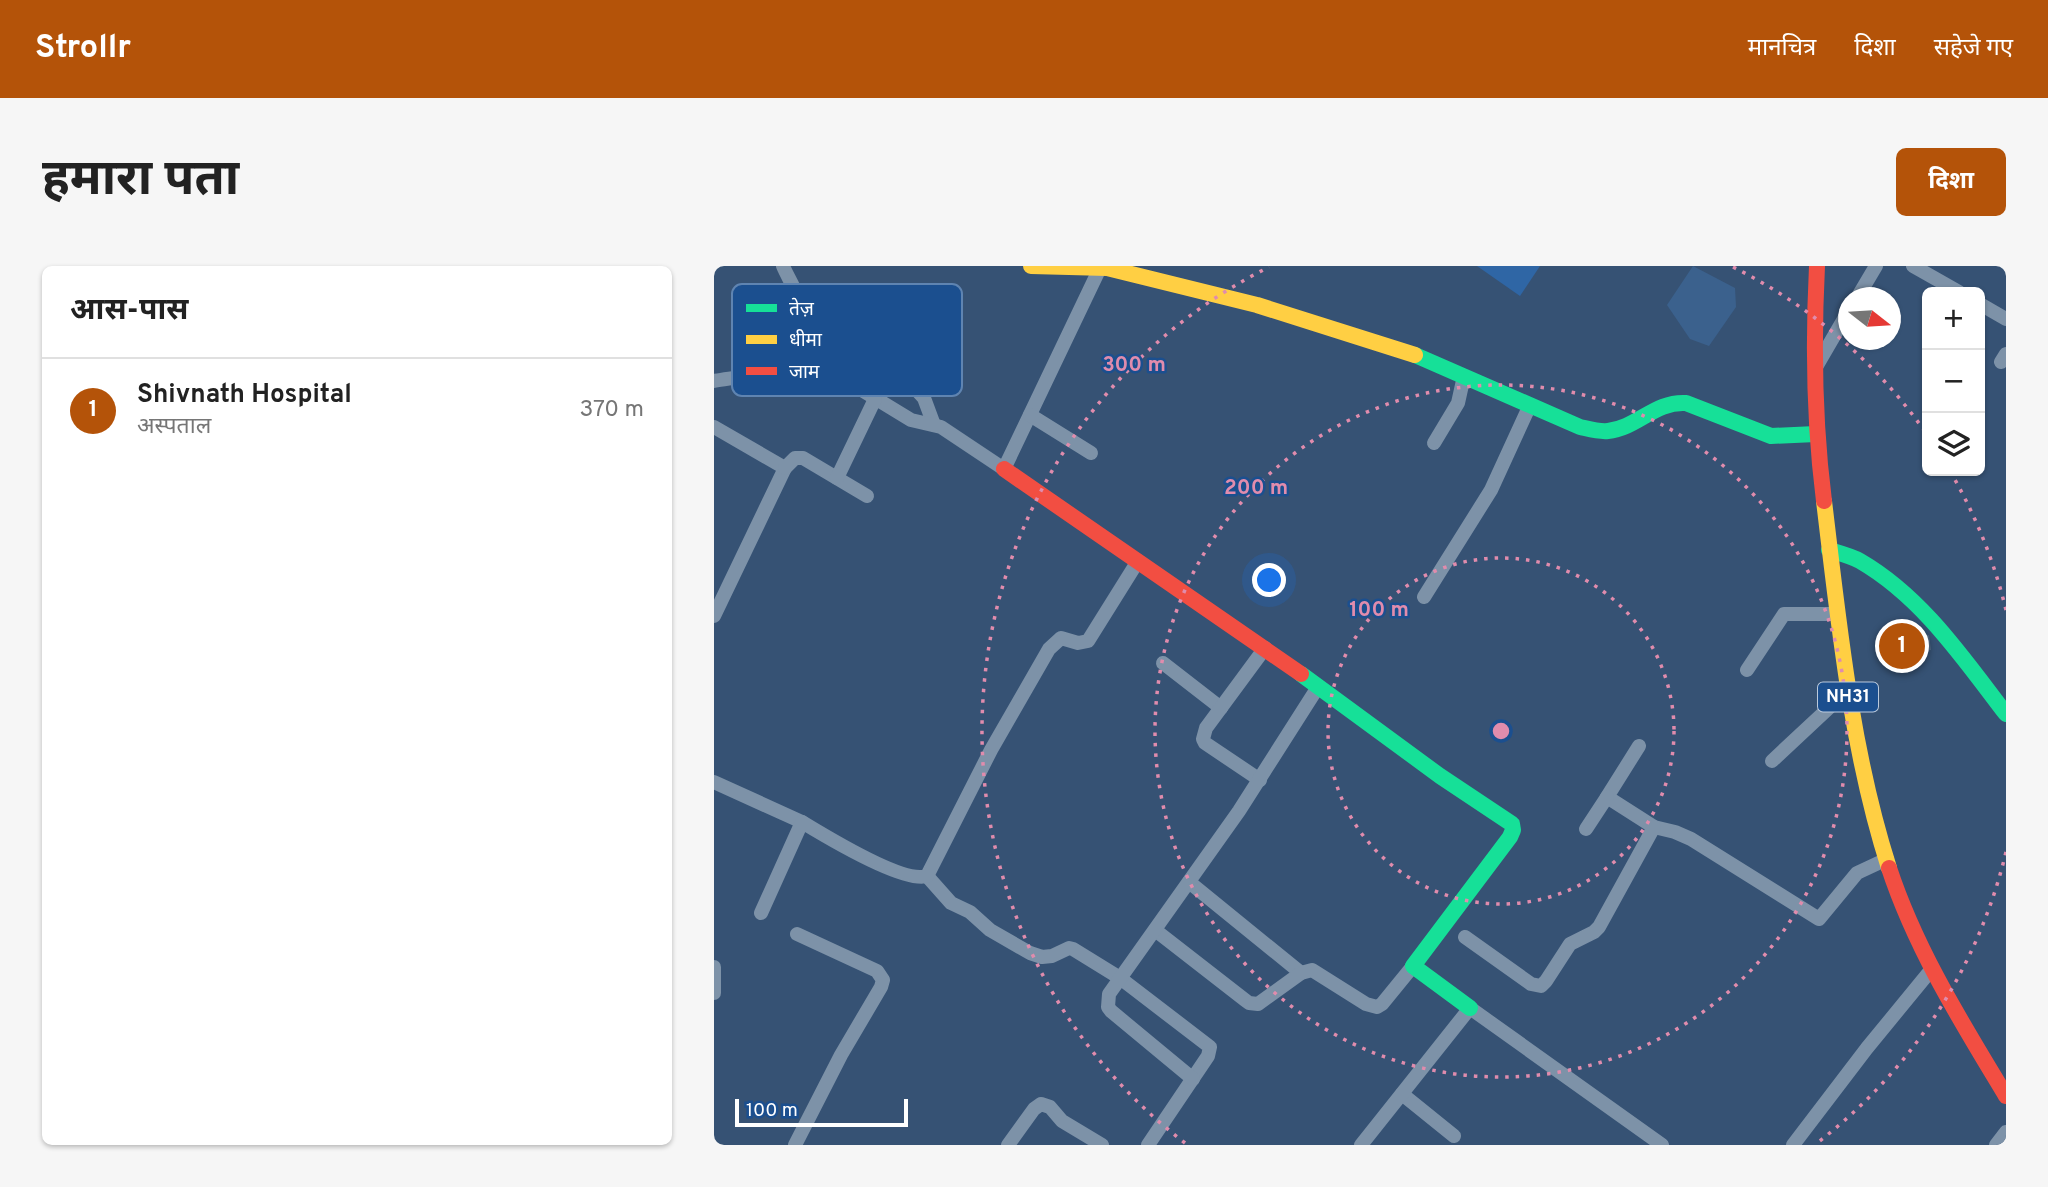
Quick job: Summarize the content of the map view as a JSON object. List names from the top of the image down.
{
  "streets": {
    "main road": ["NH31"]
  },
  "legend": ["तेज़", "धीमा", "जाम"],
  "scale_bar": "100 m",
  "north": "right",
  "page": {
    "header": "Strollr",
    "nav": ["मानचित्र", "दिशा", "सहेजे गए"],
    "buttons": "दिशा",
    "title": "हमारा पता",
    "heading": "आस-पास",
    "map_buttons": ["+", "−"],
    "list": [
      {
        "mark": "1",
        "name": "Shivnath Hospital",
        "note": "अस्पताल",
        "value": "370 m"
      }
    ],
    "pins": "1",
    "scale": "100 m"
  },
  "rings": ["300 m", "200 m", "100 m"]
}
